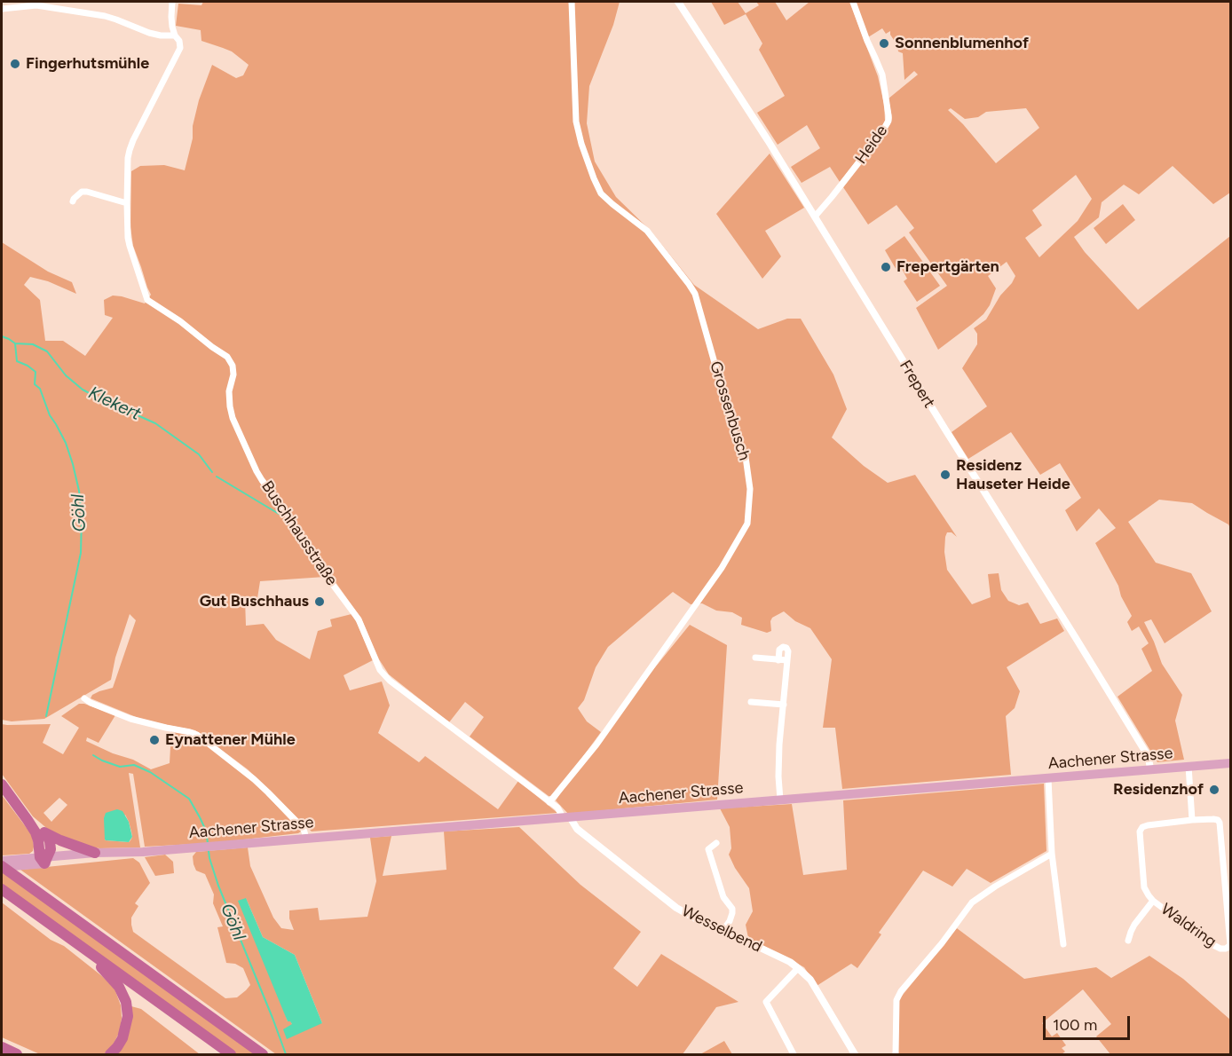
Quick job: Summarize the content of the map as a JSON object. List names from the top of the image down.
{
  "streets": {
    "main road": ["Aachener Strasse"],
    "street": [
      "Heide",
      "Frepert",
      "Grossenbusch",
      "Buschhausstraße",
      "Waldring",
      "Wesselbend"
    ]
  },
  "crossings": [
    ["Heide", "Frepert"],
    ["Frepert", "Aachener Strasse"],
    ["Grossenbusch", "Buschhausstraße"],
    ["Buschhausstraße", "Aachener Strasse"],
    ["Buschhausstraße", "Wesselbend"],
    ["Aachener Strasse", "Wesselbend"]
  ],
  "water": ["Klekert", "Göhl"],
  "places": [
    "Sonnenblumenhof",
    "Fingerhutsmühle",
    "Frepertgärten",
    "Residenz Hauseter Heide",
    "Gut Buschhaus",
    "Eynattener Mühle",
    "Residenzhof"
  ],
  "scale_bar": "100 m"
}
